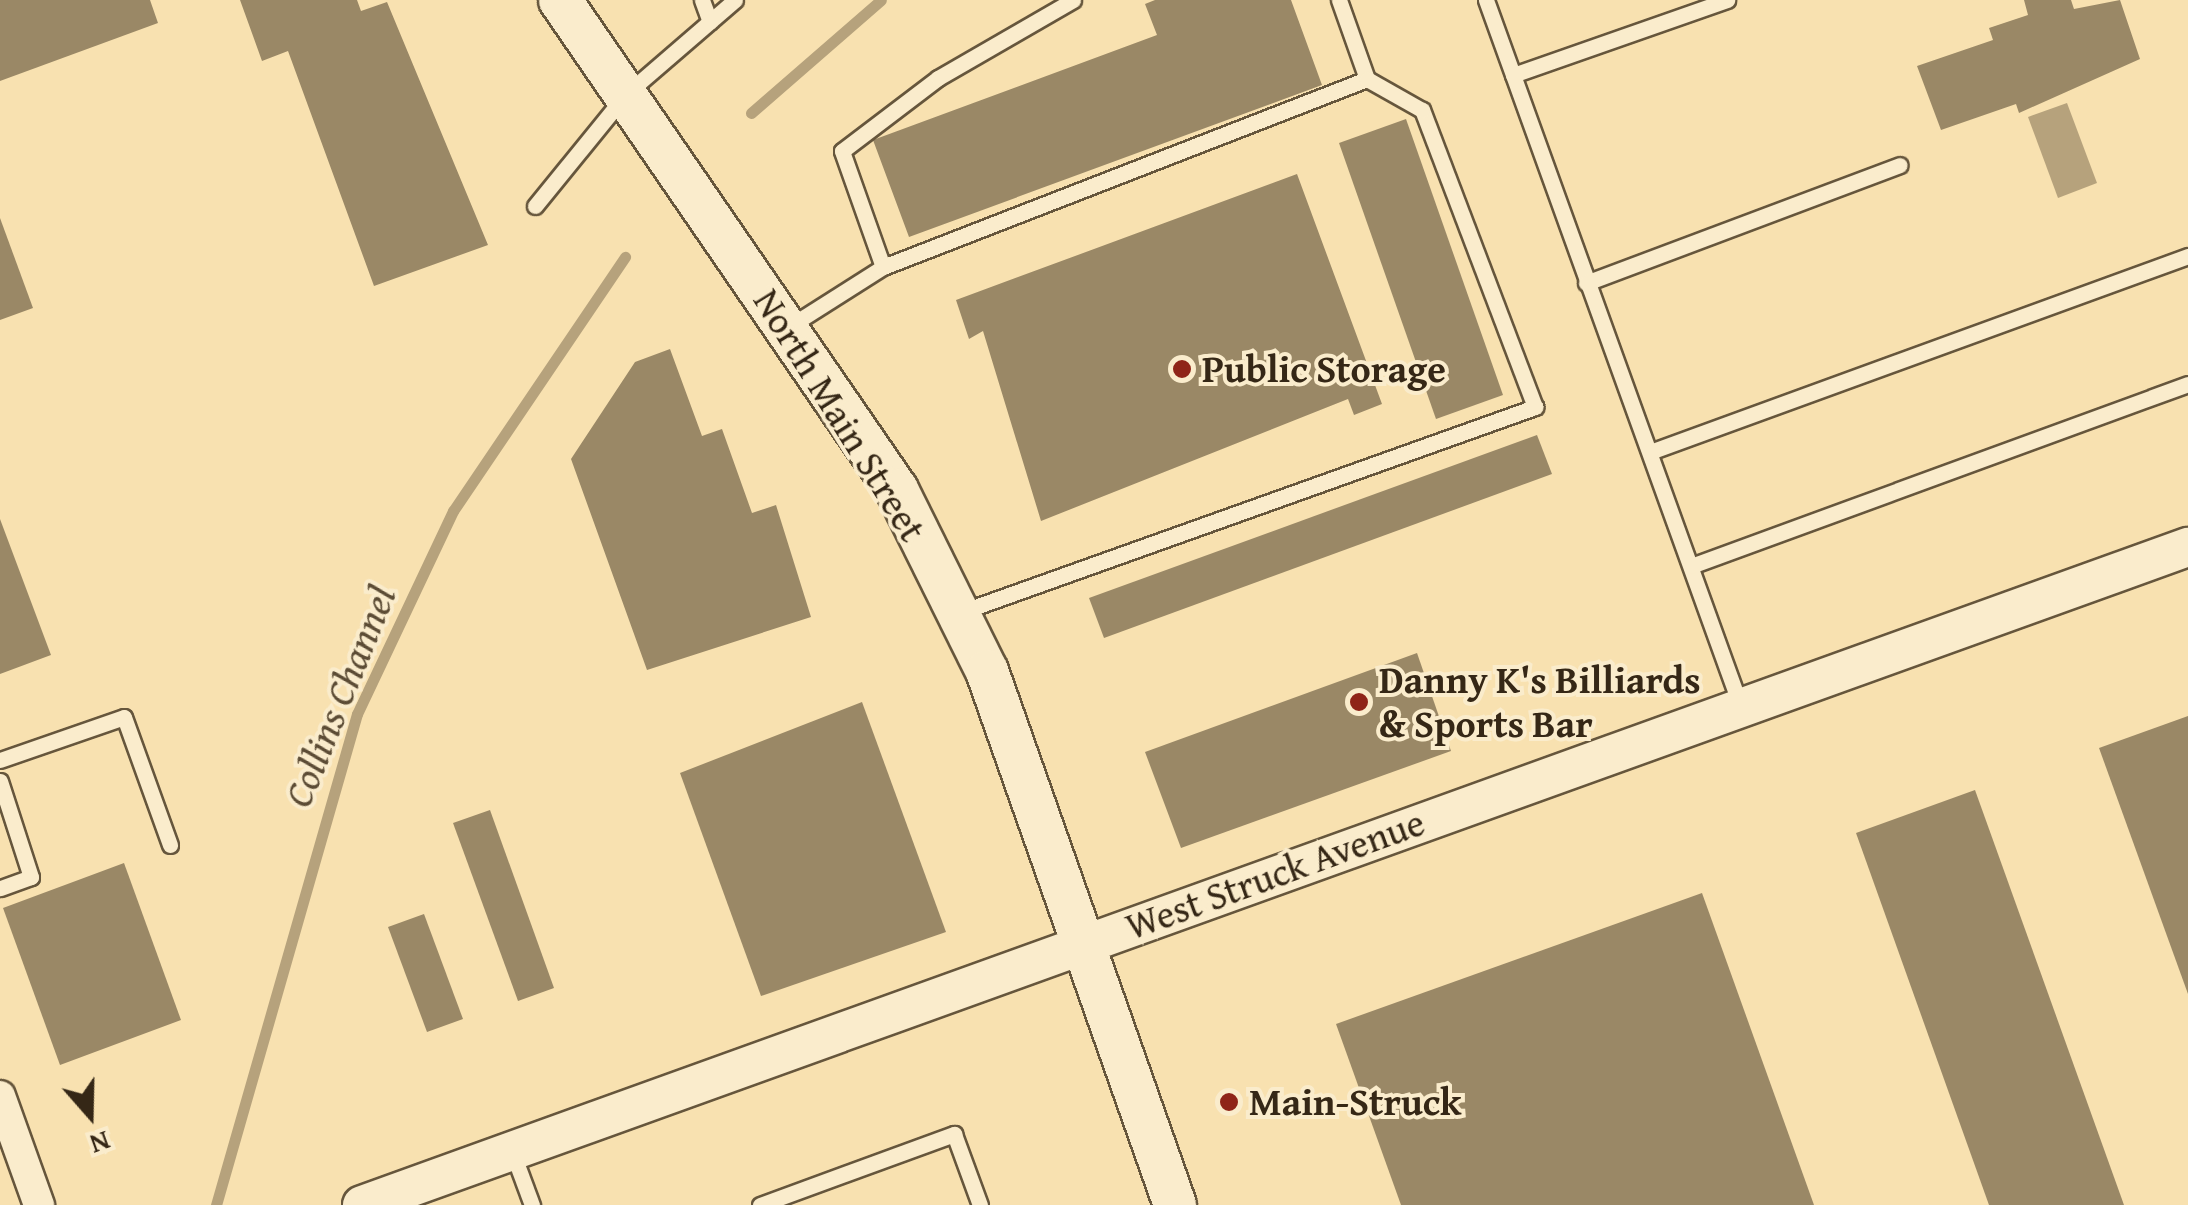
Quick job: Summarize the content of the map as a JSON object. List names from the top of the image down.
{
  "streets": {
    "main road": ["North Main Street"],
    "street": ["West Struck Avenue"]
  },
  "crossings": [
    ["North Main Street", "West Struck Avenue"]
  ],
  "water": ["Collins Channel"],
  "places": ["Public Storage", "Danny K's Billiards & Sports Bar", "Main-Struck"],
  "north": "bottom"
}
